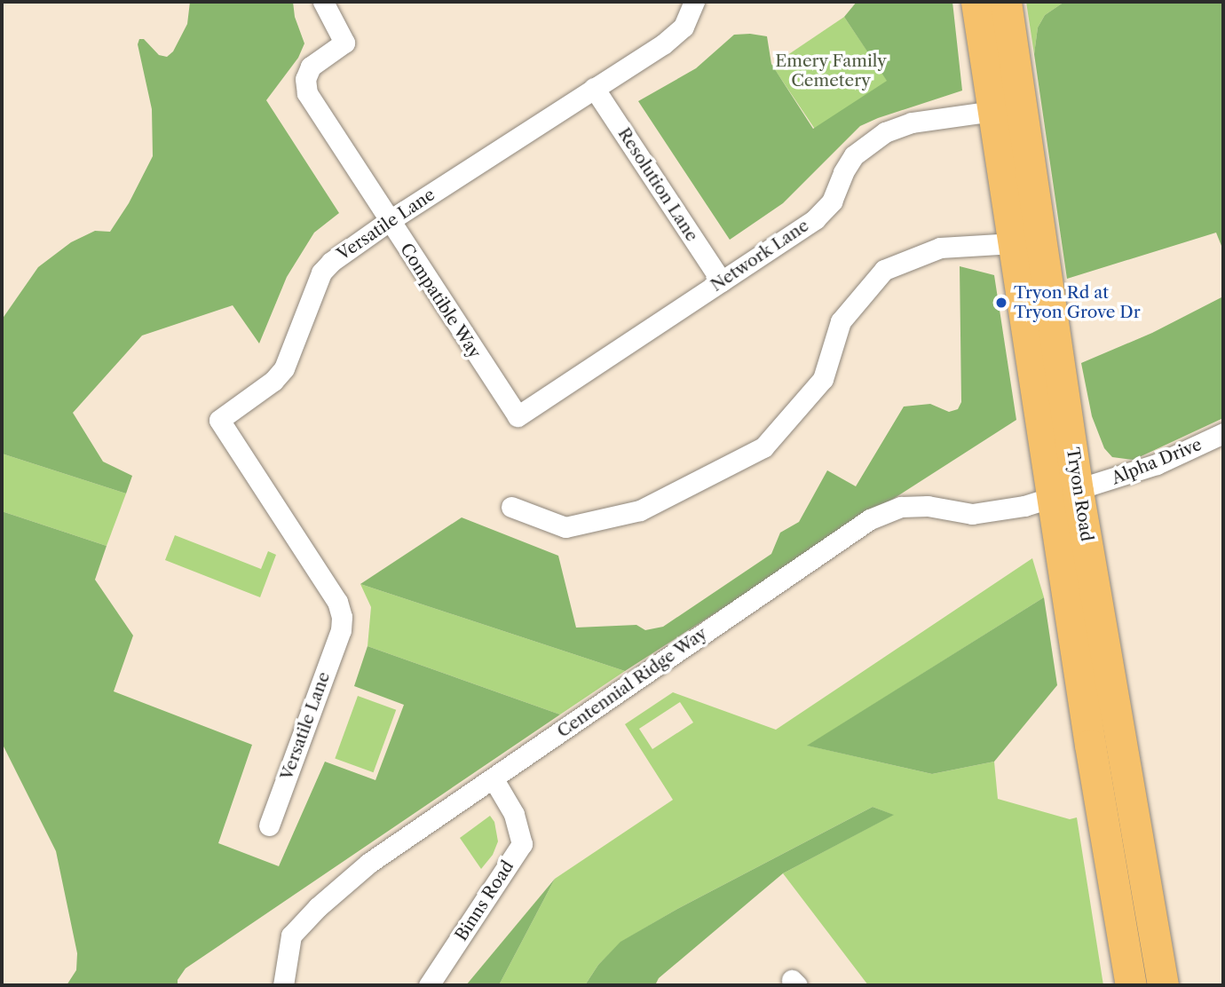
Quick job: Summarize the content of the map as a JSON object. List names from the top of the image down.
{
  "streets": {
    "main road": ["Tryon Road"],
    "street": [
      "Resolution Lane",
      "Versatile Lane",
      "Network Lane",
      "Compatible Way",
      "Alpha Drive",
      "Centennial Ridge Way",
      "Binns Road"
    ]
  },
  "crossings": [
    ["Resolution Lane", "Versatile Lane"],
    ["Resolution Lane", "Network Lane"],
    ["Versatile Lane", "Compatible Way"],
    ["Network Lane", "Compatible Way"],
    ["Network Lane", "Tryon Road"],
    ["Alpha Drive", "Tryon Road"],
    ["Alpha Drive", "Centennial Ridge Way"],
    ["Tryon Road", "Centennial Ridge Way"],
    ["Centennial Ridge Way", "Binns Road"]
  ],
  "parks": ["Emery Family Cemetery"],
  "places": ["Tryon Rd at Tryon Grove Dr"]
}
